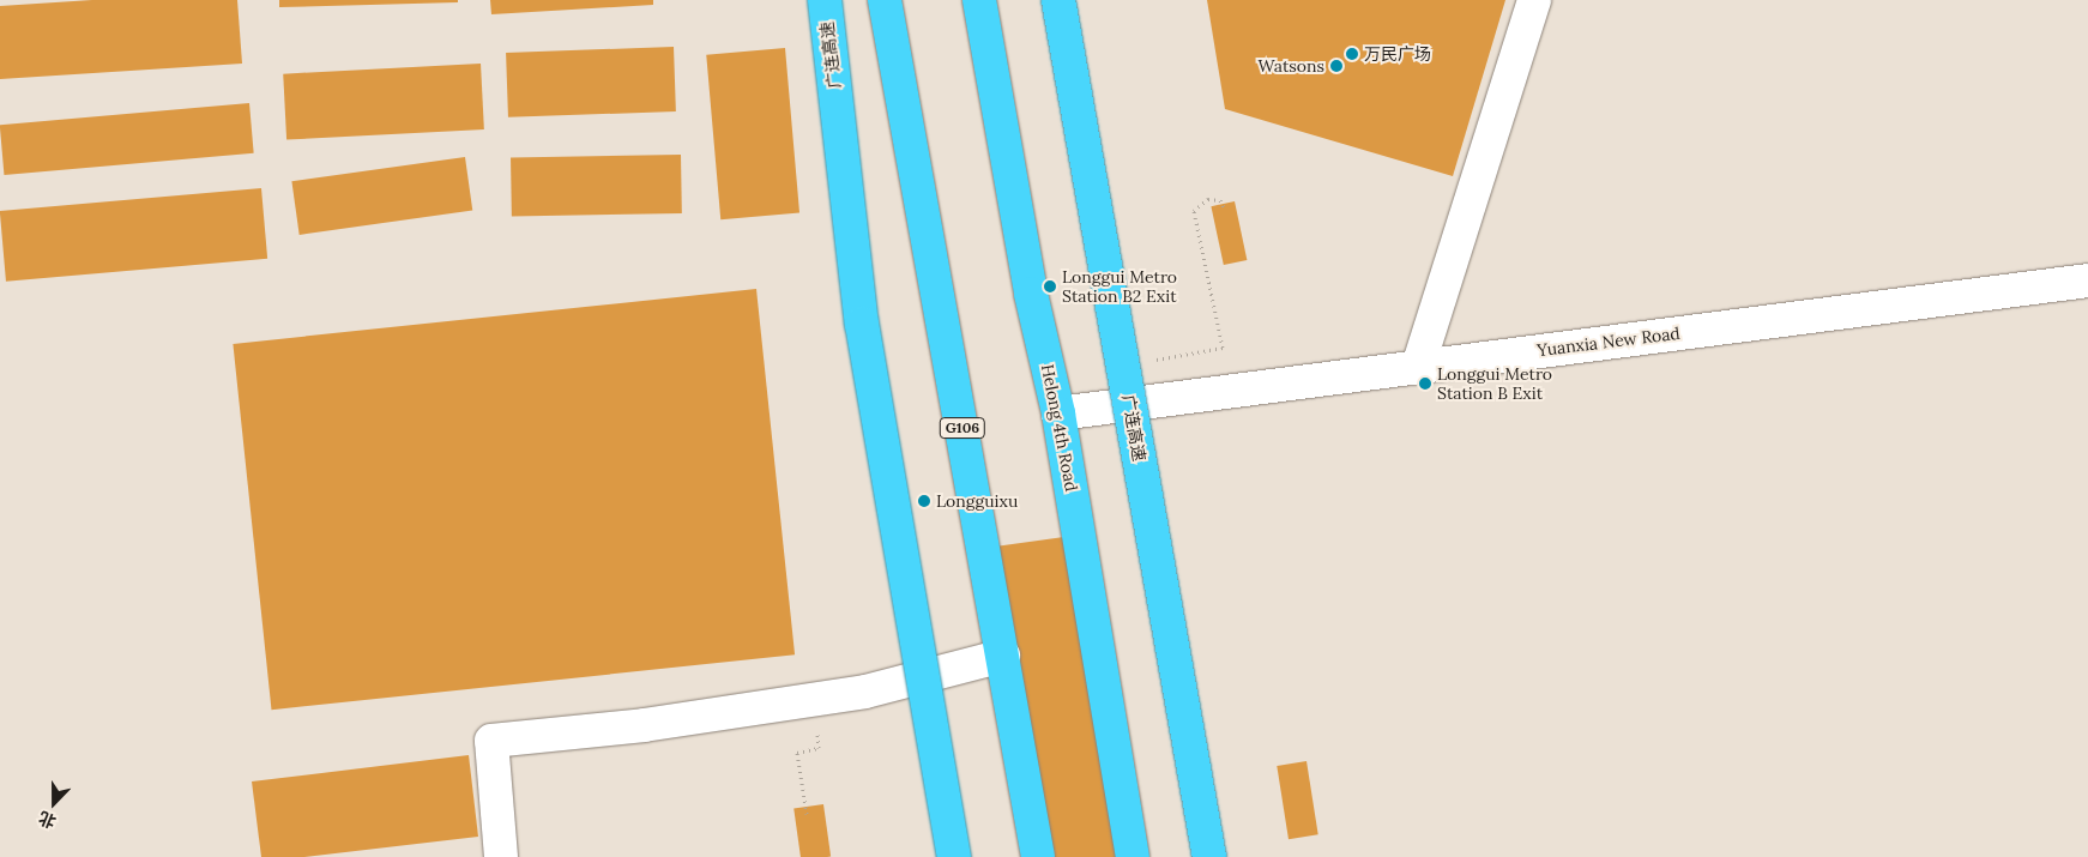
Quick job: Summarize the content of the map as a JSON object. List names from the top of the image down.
{
  "streets": {
    "highway": ["广连高速", "G106", "Helong 4th Road"],
    "street": ["Yuanxia New Road"]
  },
  "crossings": [
    ["Yuanxia New Road", "Helong 4th Road"]
  ],
  "places": [
    "万民广场",
    "Watsons",
    "Longgui Metro Station B2 Exit",
    "Longgui Metro Station B Exit",
    "Longguixu"
  ],
  "north": "bottom"
}
